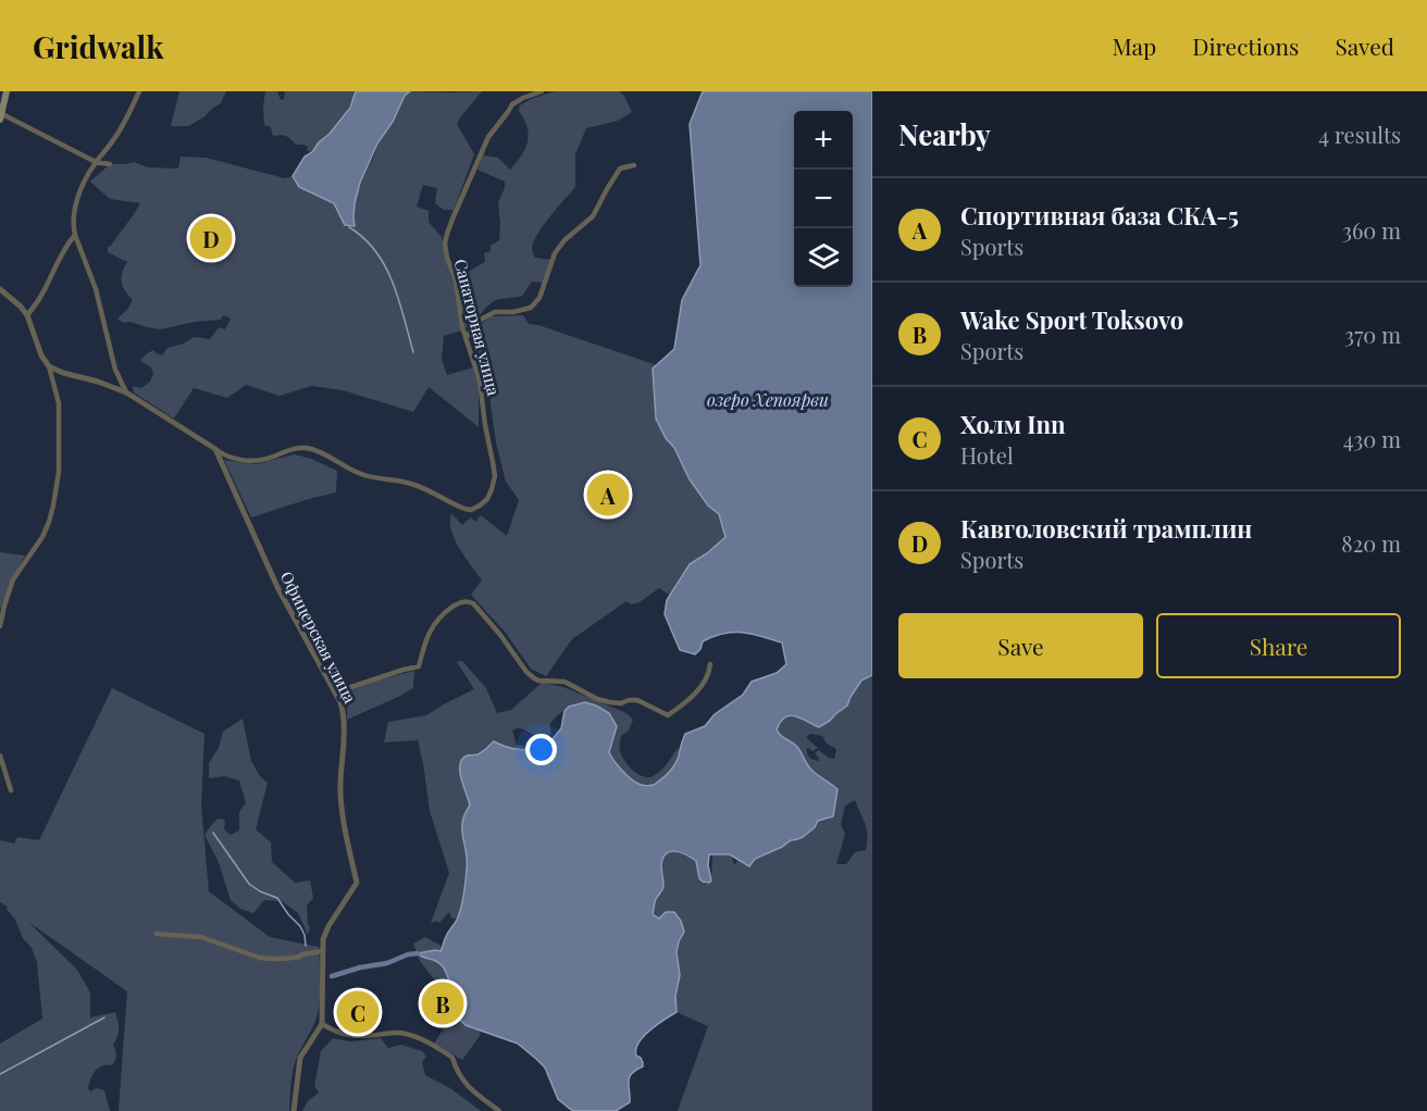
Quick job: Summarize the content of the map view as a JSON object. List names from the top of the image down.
{
  "streets": {
    "street": ["Санаторная улица", "Офицерская улица"]
  },
  "crossings": [
    ["Санаторная улица", "Офицерская улица"]
  ],
  "water": ["озеро Хепоярви"],
  "page": {
    "header": "Gridwalk",
    "nav": ["Map", "Directions", "Saved"],
    "heading": ["Nearby", "4 results"],
    "map_buttons": ["+", "−"],
    "list": [
      {
        "mark": "A",
        "name": "Спортивная база СКА-5",
        "note": "Sports",
        "value": "360 m"
      },
      {
        "mark": "B",
        "name": "Wake Sport Toksovo",
        "note": "Sports",
        "value": "370 m"
      },
      {
        "mark": "C",
        "name": "Холм Inn",
        "note": "Hotel",
        "value": "430 m"
      },
      {
        "mark": "D",
        "name": "Кавголовский трамплин",
        "note": "Sports",
        "value": "820 m"
      }
    ],
    "pins": [
      "D",
      "A",
      "B",
      "C"
    ],
    "buttons": ["Save", "Share"]
  }
}
